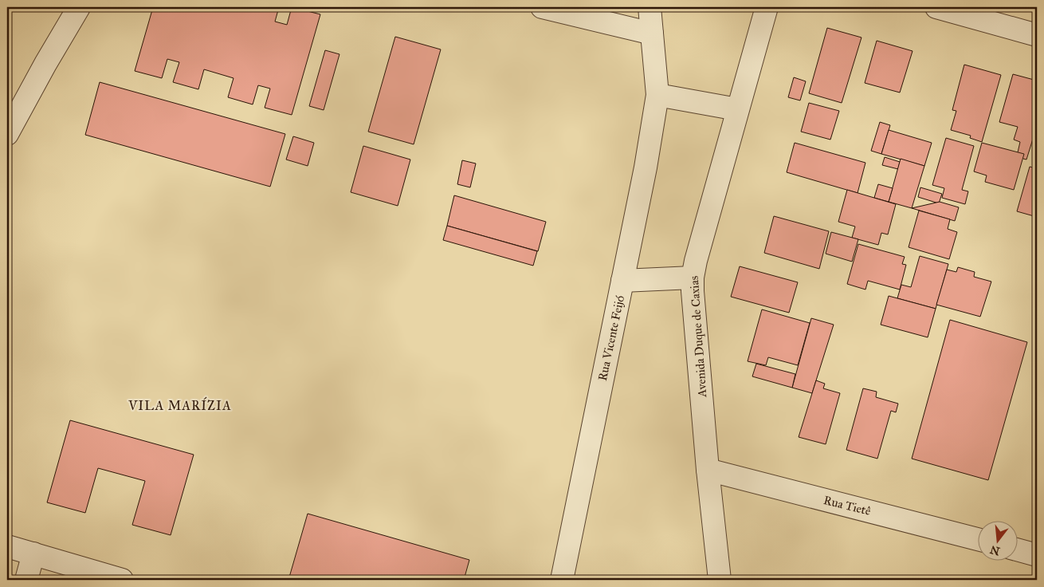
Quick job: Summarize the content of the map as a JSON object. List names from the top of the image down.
{
  "streets": {
    "street": ["Avenida Duque de Caxias", "Rua Vicente Feijó", "Rua Tietê"]
  },
  "crossings": [
    ["Avenida Duque de Caxias", "Rua Tietê"]
  ],
  "districts": ["VILA MARÍZIA"],
  "north": "bottom"
}
